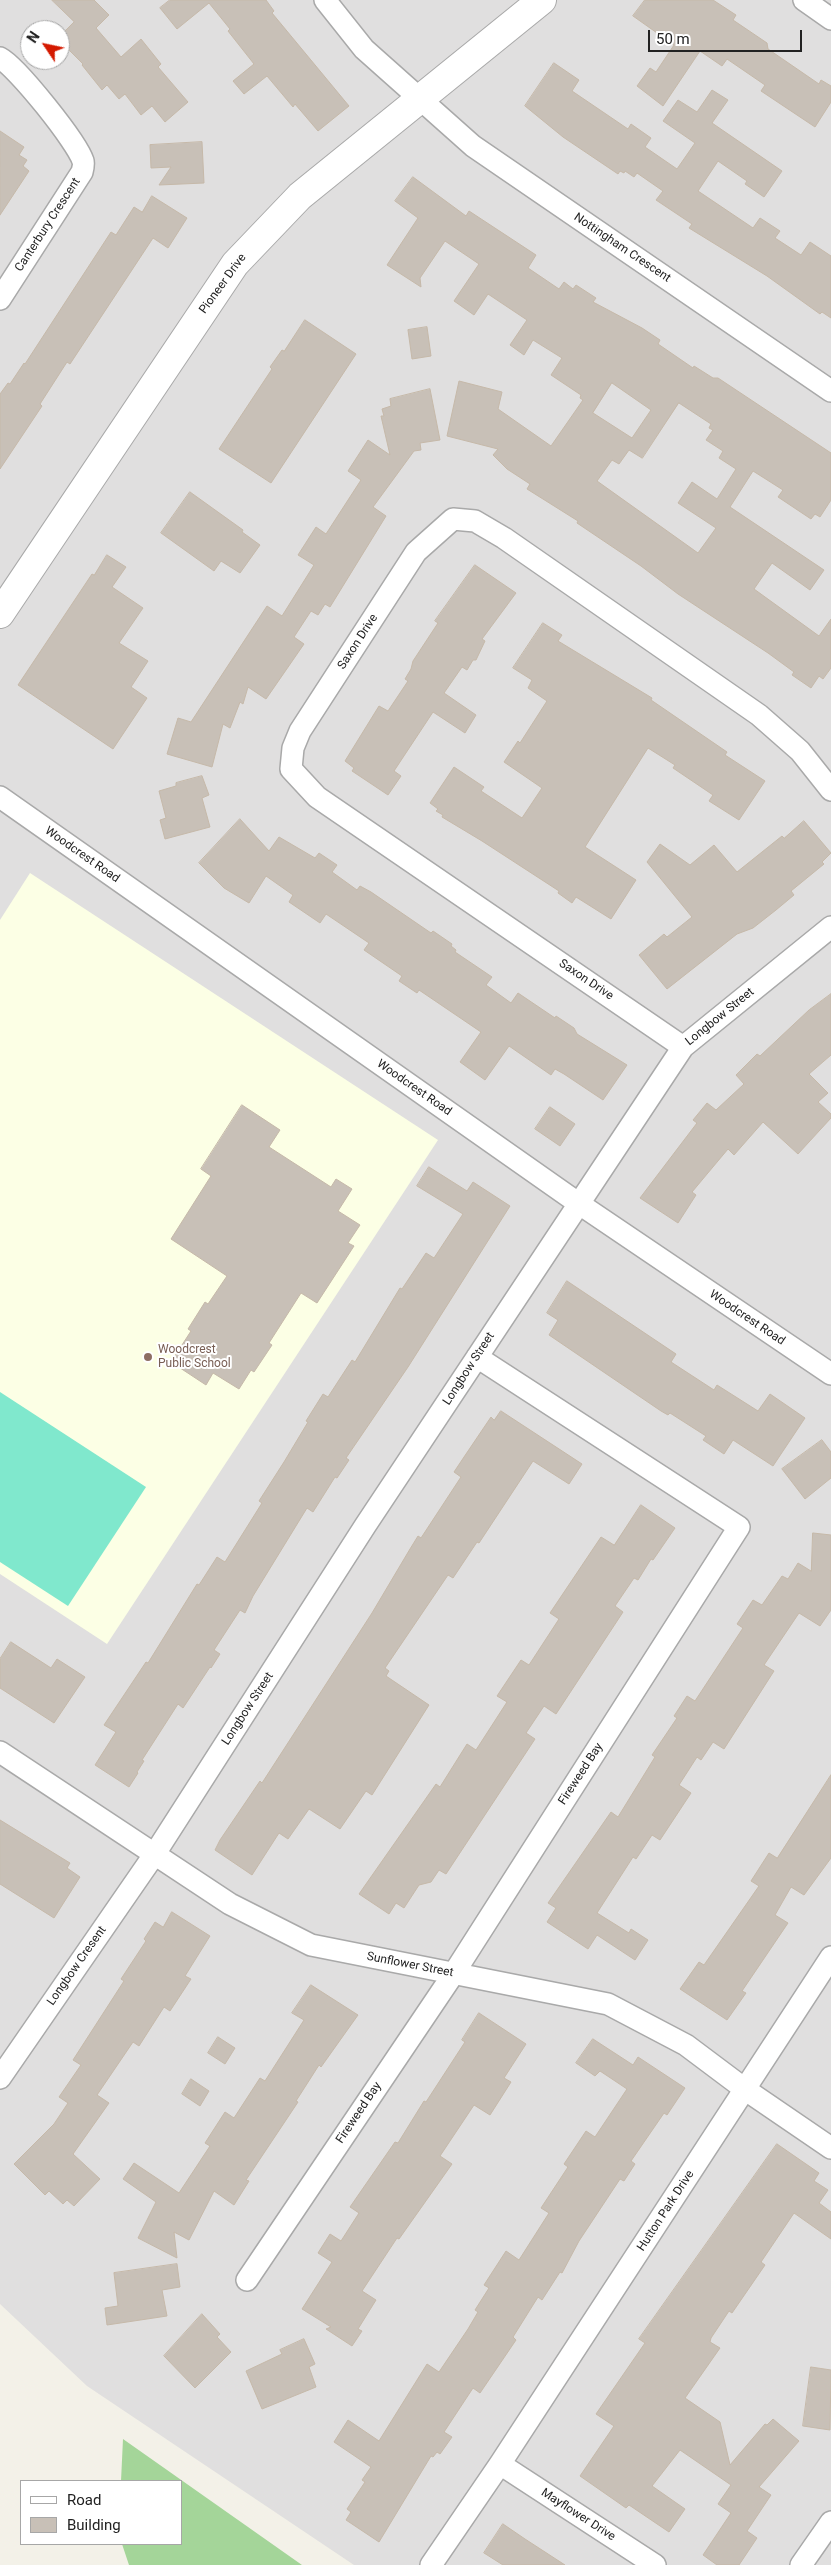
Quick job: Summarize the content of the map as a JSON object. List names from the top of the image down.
{
  "streets": {
    "street": [
      "Canterbury Crescent",
      "Nottingham Crescent",
      "Pioneer Drive",
      "Saxon Drive",
      "Woodcrest Road",
      "Longbow Street",
      "Fireweed Bay",
      "Sunflower Street",
      "Longbow Cresent",
      "Hutton Park Drive",
      "Mayflower Drive"
    ]
  },
  "crossings": [
    ["Nottingham Crescent", "Pioneer Drive"],
    ["Saxon Drive", "Longbow Street"],
    ["Woodcrest Road", "Longbow Street"],
    ["Longbow Street", "Fireweed Bay"],
    ["Longbow Street", "Sunflower Street"],
    ["Longbow Street", "Longbow Cresent"],
    ["Fireweed Bay", "Sunflower Street"],
    ["Sunflower Street", "Longbow Cresent"],
    ["Sunflower Street", "Hutton Park Drive"],
    ["Hutton Park Drive", "Mayflower Drive"]
  ],
  "places": ["Woodcrest Public School"],
  "legend": ["Road", "Building"],
  "scale_bar": "50 m",
  "north": "top left"
}
